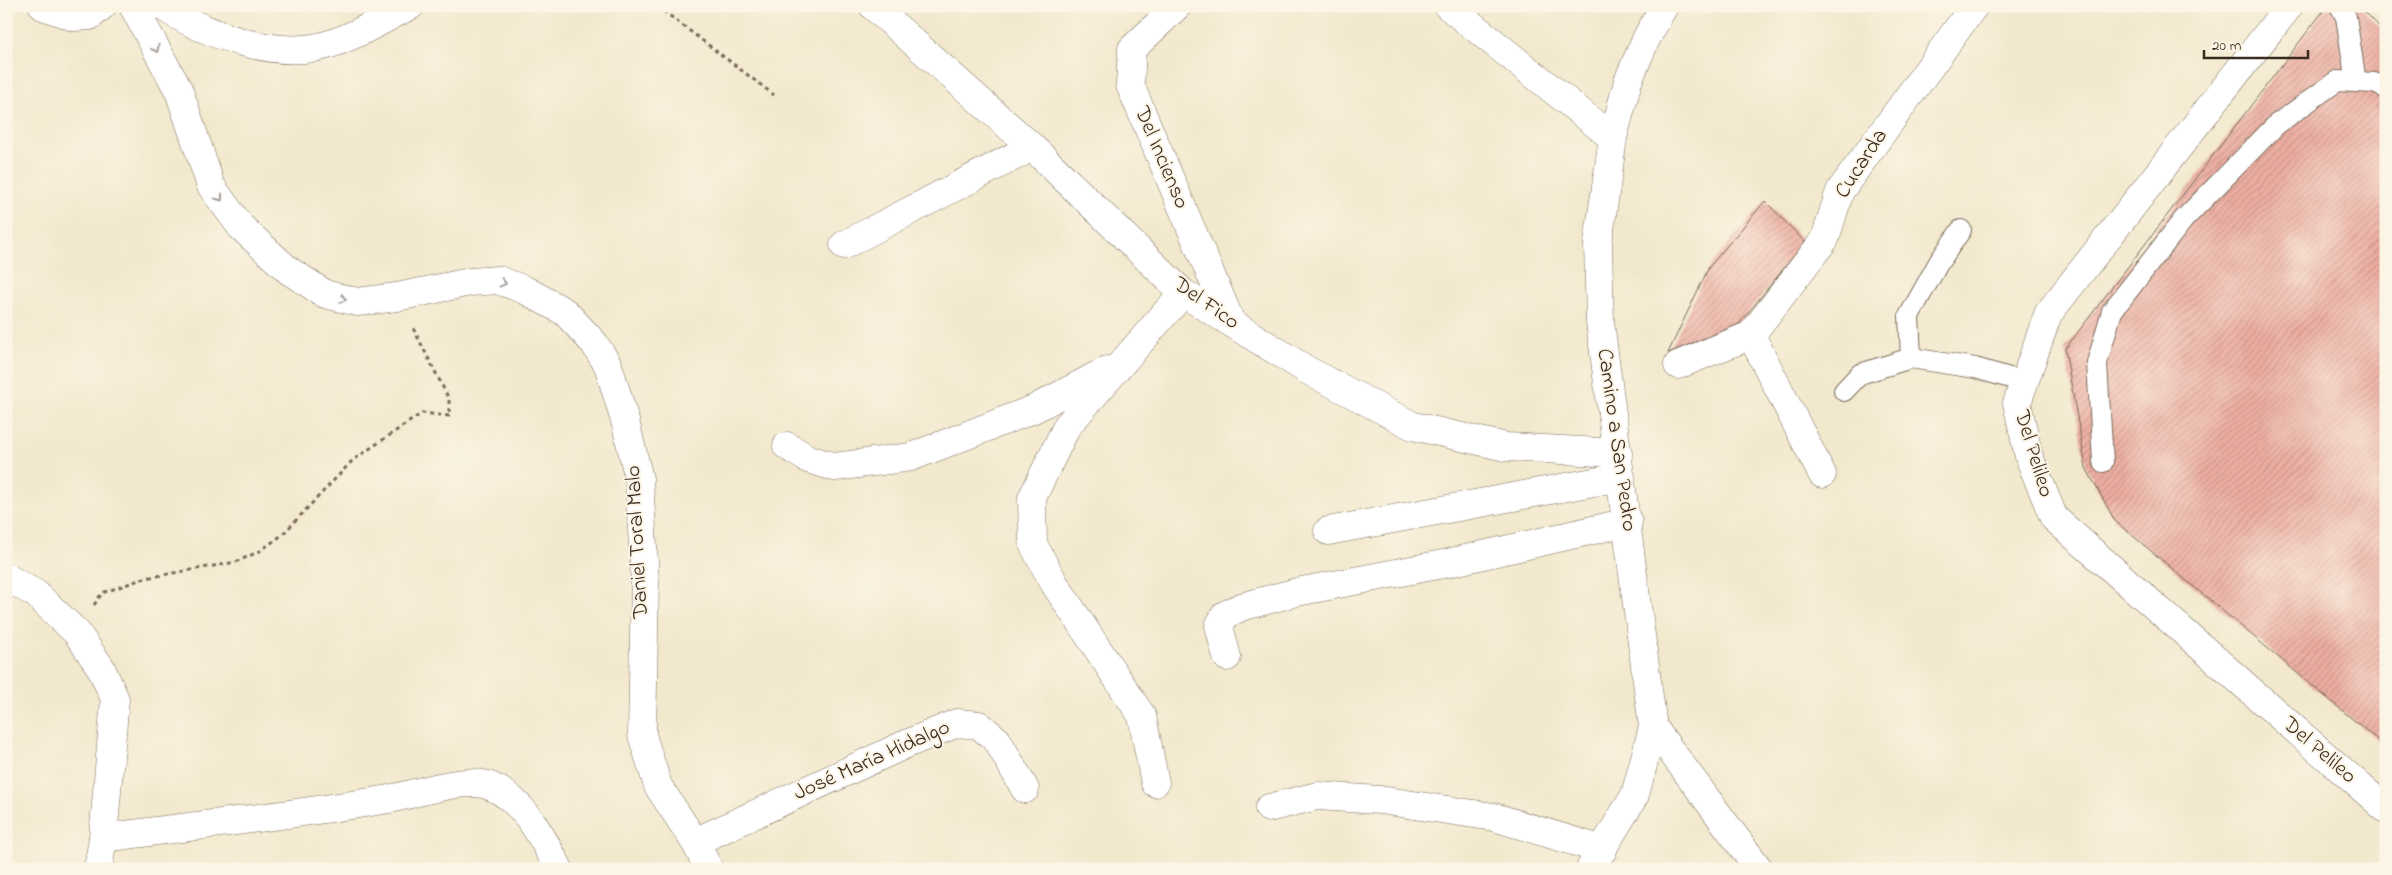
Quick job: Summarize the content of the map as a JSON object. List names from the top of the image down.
{
  "streets": {
    "street": [
      "Del Incienso",
      "Cucarda",
      "Del Fico",
      "Camino a San Pedro",
      "Del Pelileo",
      "Daniel Toral Malo",
      "José María Hidalgo"
    ]
  },
  "crossings": [
    ["Del Incienso", "Del Fico"],
    ["Del Fico", "Camino a San Pedro"],
    ["Daniel Toral Malo", "José María Hidalgo"]
  ],
  "one_way": ["Daniel Toral Malo"],
  "scale_bar": "20 m"
}
